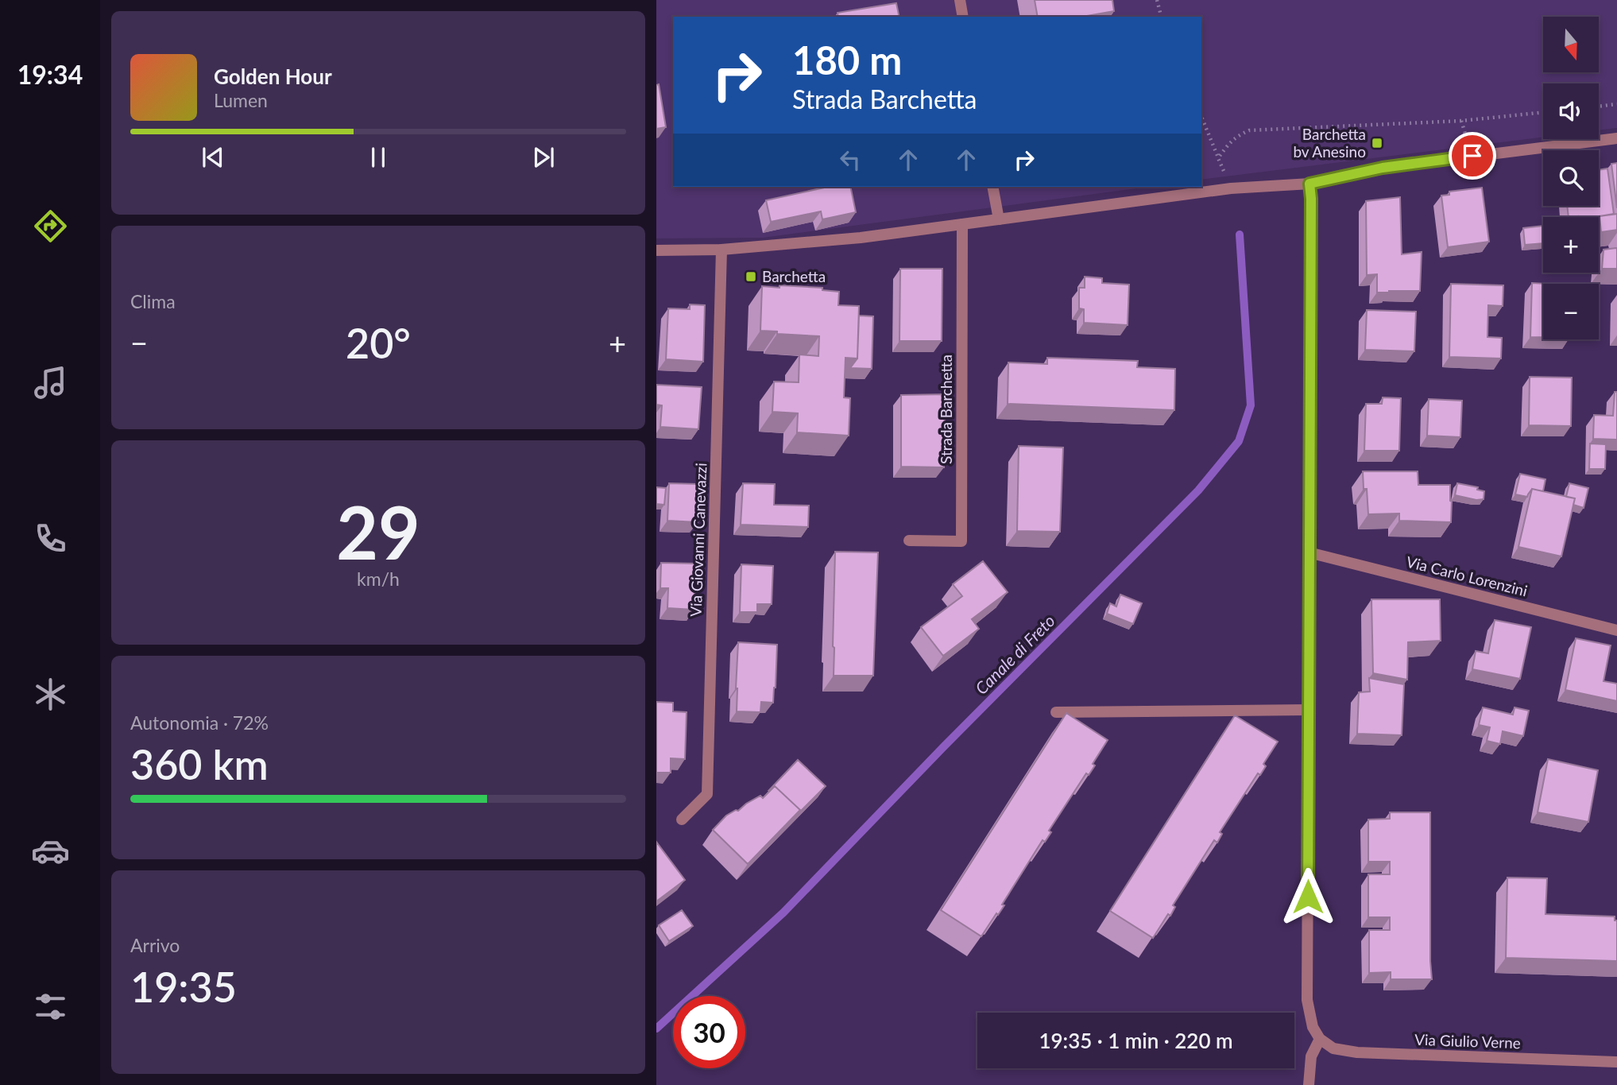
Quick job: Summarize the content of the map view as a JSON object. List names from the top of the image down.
{
  "streets": {
    "street": [
      "Strada Barchetta",
      "Via Giovanni Canevazzi",
      "Via Carlo Lorenzini",
      "Via Giulio Verne"
    ]
  },
  "water": ["Canale di Freto"],
  "places": {
    "transit": ["Barchetta bv Anesino", "Barchetta"]
  },
  "north": "bottom",
  "page": {
    "tabs": "19:34",
    "map_buttons": ["+", "−"],
    "turn": ["180 m", "Strada Barchetta"],
    "song": ["Golden Hour", "Lumen"],
    "tile": [
      "Clima",
      ["29", "km/h"],
      ["Autonomia · 72%", "360 km"],
      ["Arrivo", "19:35"]
    ],
    "heat": ["−", "20°", "+"],
    "limit": "30",
    "trip": "19:35 · 1 min · 220 m"
  }
}
